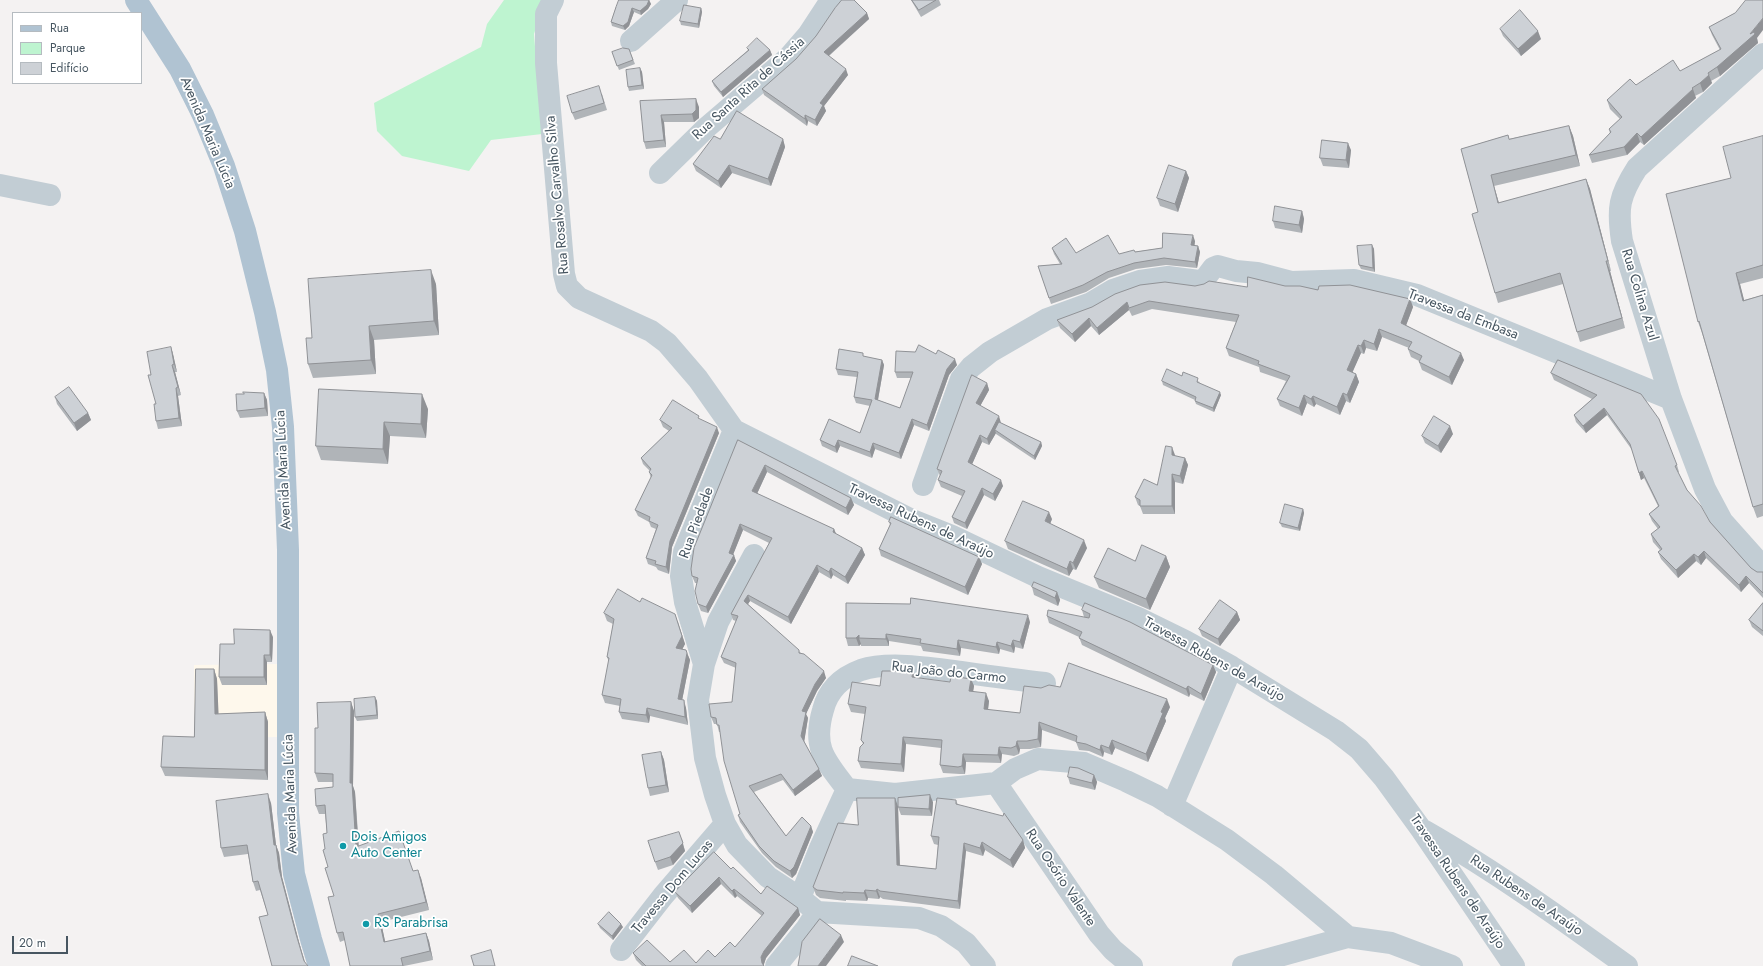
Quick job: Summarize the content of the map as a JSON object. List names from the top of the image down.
{
  "streets": {
    "main road": ["Avenida Maria Lúcia"],
    "street": [
      "Rua Santa Rita de Cássia",
      "Rua Rosalvo Carvalho Silva",
      "Rua Colina Azul",
      "Travessa da Embasa",
      "Travessa Rubens de Araújo",
      "Rua Piedade",
      "Rua João do Carmo",
      "Rua Osório Valente",
      "Travessa Dom Lucas",
      "Rua Rubens de Araújo"
    ]
  },
  "crossings": [
    ["Rua Rosalvo Carvalho Silva", "Travessa Rubens de Araújo"],
    ["Rua Rosalvo Carvalho Silva", "Rua Piedade"],
    ["Rua Colina Azul", "Travessa da Embasa"],
    ["Travessa Rubens de Araújo", "Rua Piedade"],
    ["Travessa Rubens de Araújo", "Rua Rubens de Araújo"]
  ],
  "places": ["Dois Amigos Auto Center", "RS Parabrisa"],
  "legend": ["Rua", "Parque", "Edifício"],
  "scale_bar": "20 m"
}
